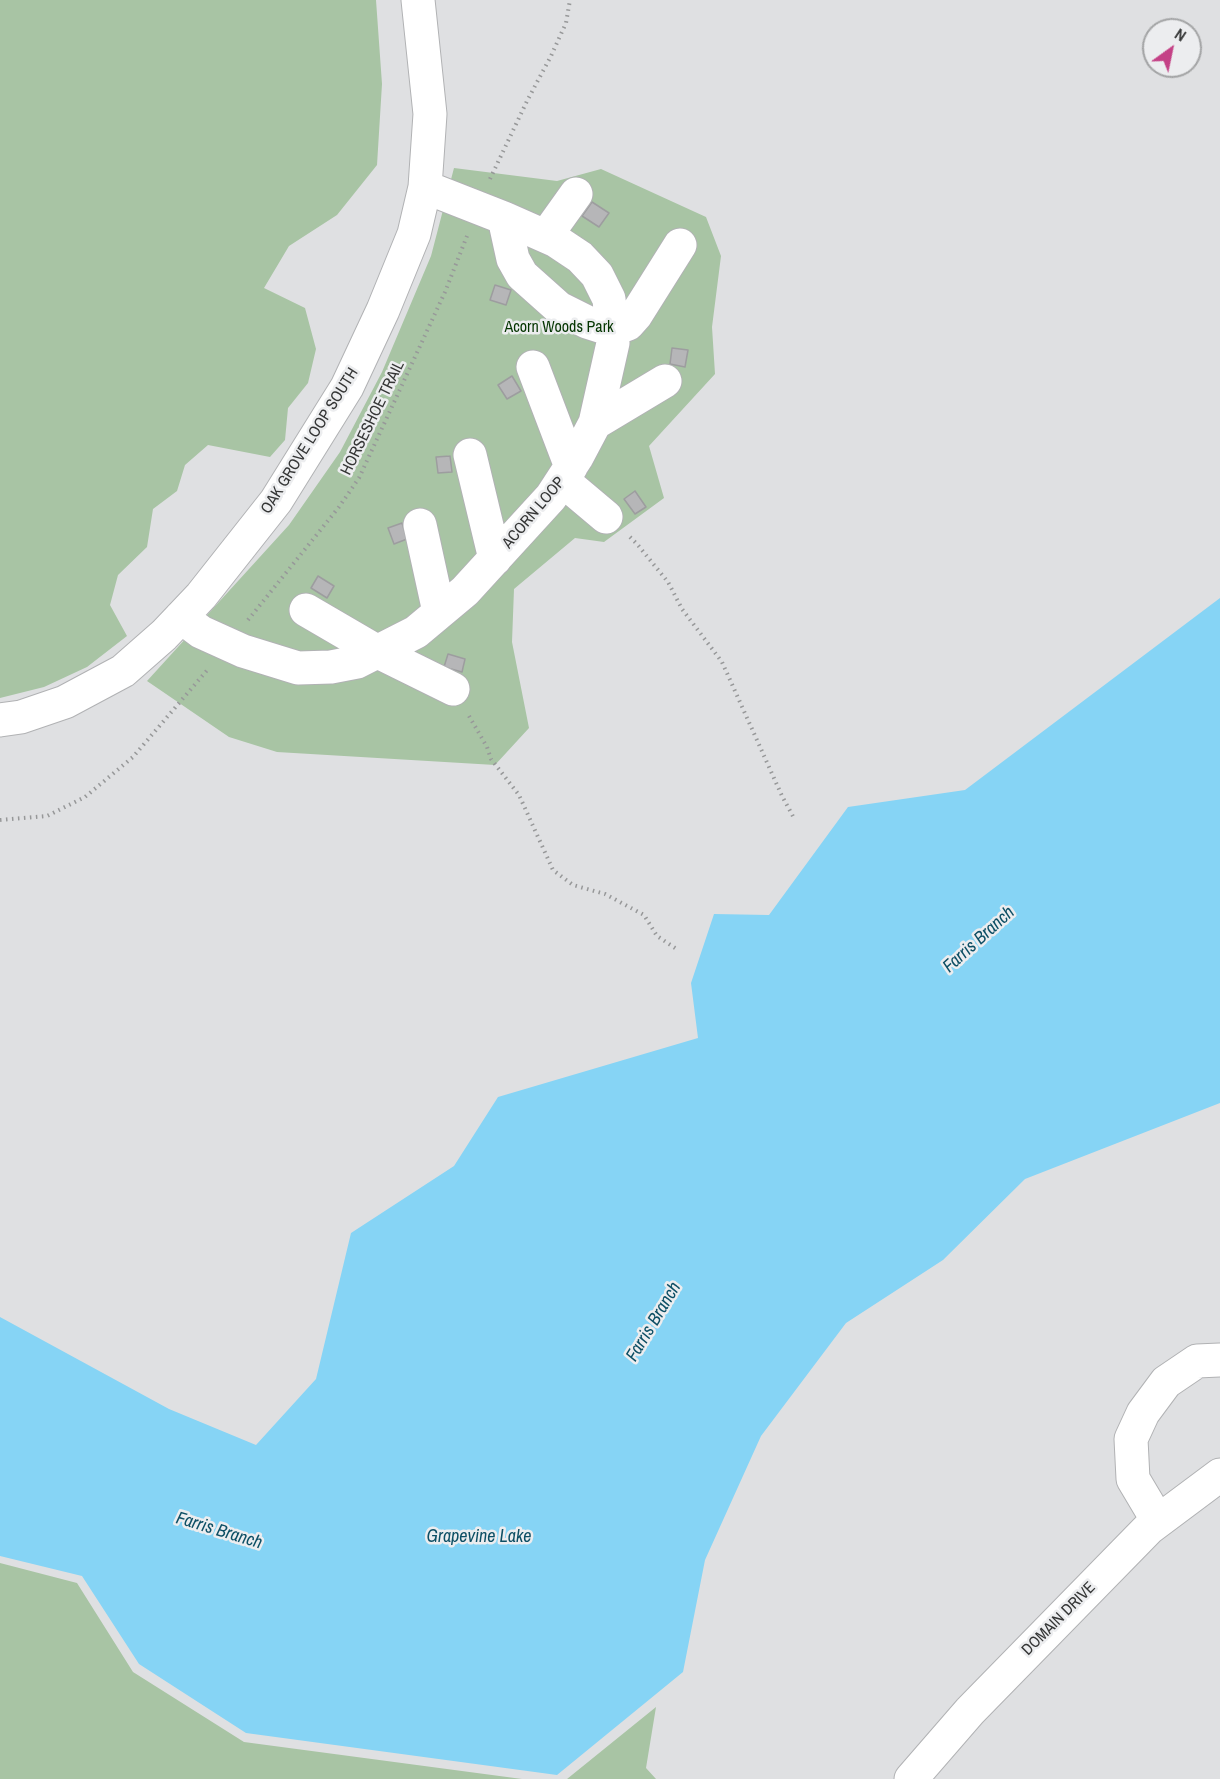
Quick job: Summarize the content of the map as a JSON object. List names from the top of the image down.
{
  "streets": {
    "street": ["OAK GROVE LOOP SOUTH", "ACORN LOOP", "DOMAIN DRIVE"],
    "path": ["HORSESHOE TRAIL"]
  },
  "crossings": [
    ["HORSESHOE TRAIL", "ACORN LOOP"],
    ["OAK GROVE LOOP SOUTH", "ACORN LOOP"]
  ],
  "water": ["Farris Branch", "Grapevine Lake"],
  "parks": ["Acorn Woods Park"],
  "north": "top right"
}
